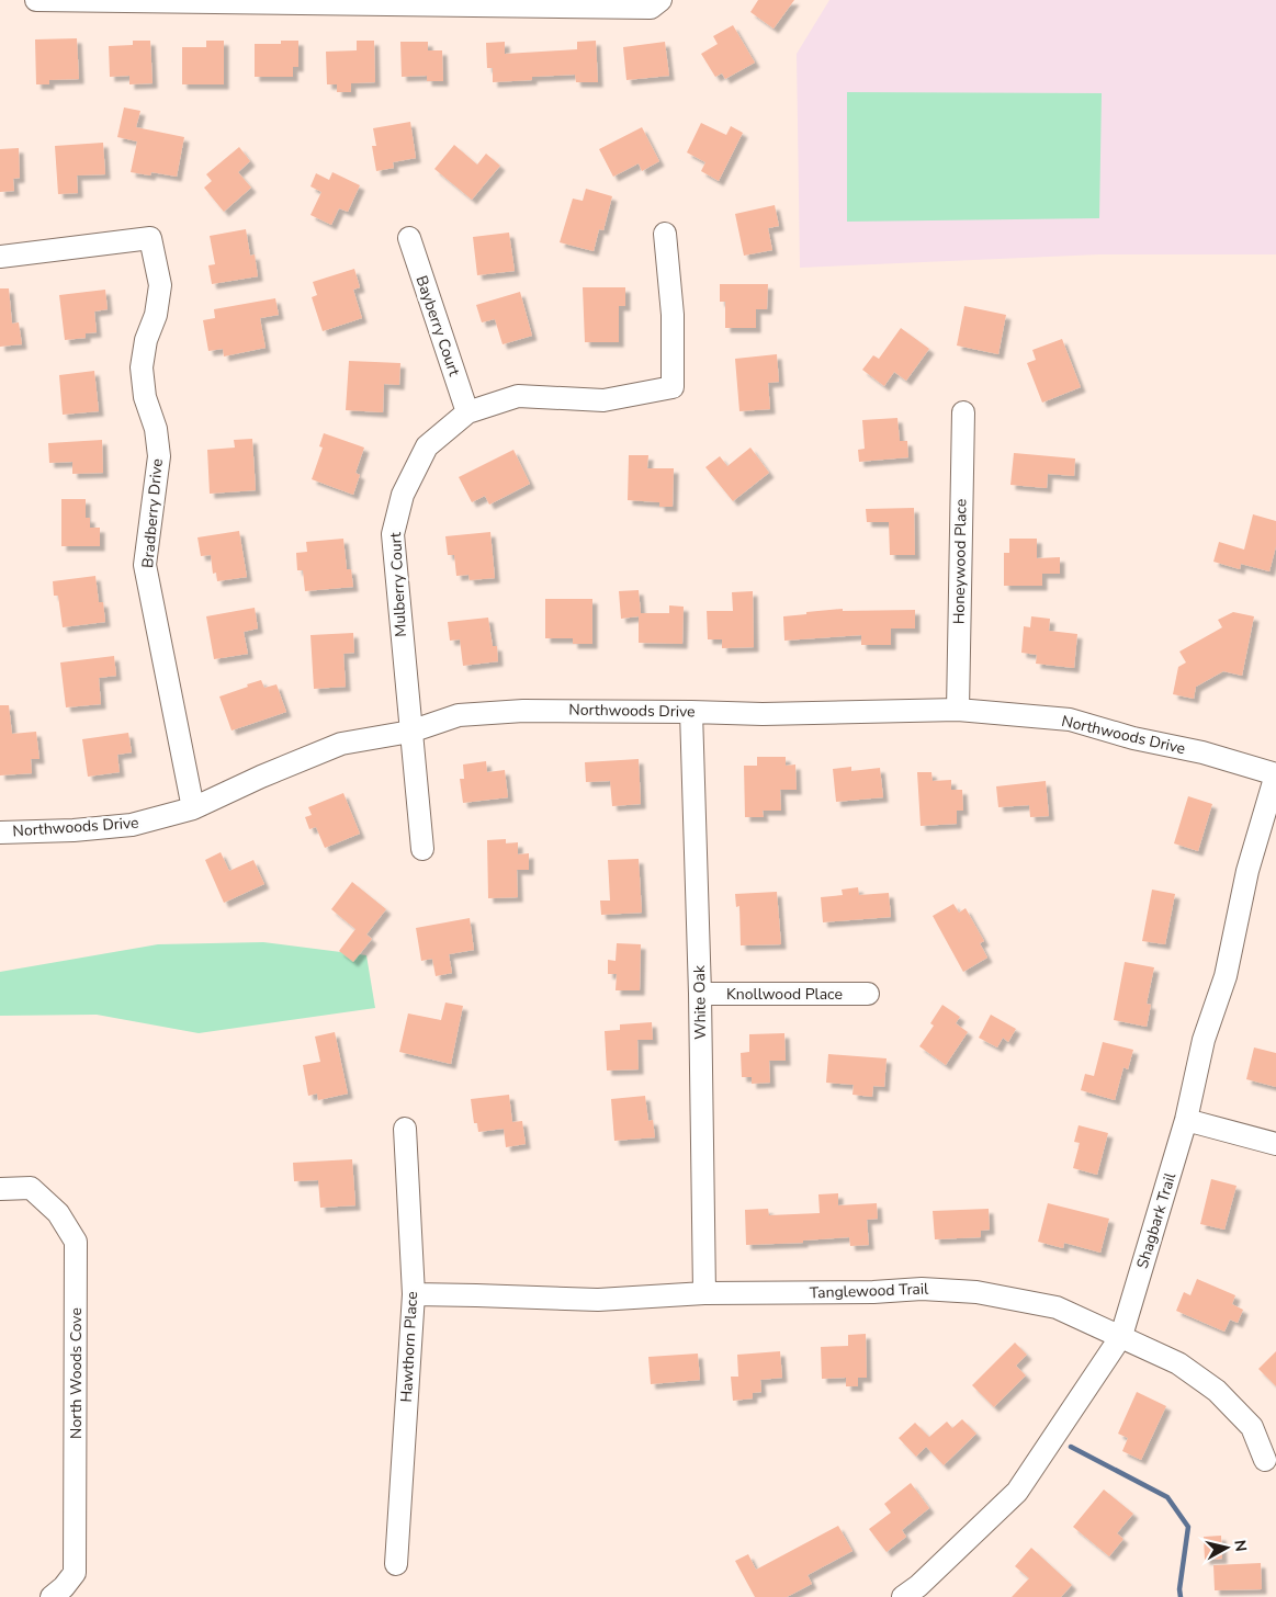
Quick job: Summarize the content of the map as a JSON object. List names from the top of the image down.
{
  "streets": {
    "street": [
      "Bayberry Court",
      "Bradberry Drive",
      "Honeywood Place",
      "Mulberry Court",
      "Northwoods Drive",
      "Knollwood Place",
      "White Oak",
      "Shagbark Trail",
      "Tanglewood Trail",
      "Hawthorn Place",
      "North Woods Cove"
    ]
  },
  "crossings": [
    ["Bayberry Court", "Mulberry Court"],
    ["Bradberry Drive", "Northwoods Drive"],
    ["Honeywood Place", "Northwoods Drive"],
    ["Mulberry Court", "Northwoods Drive"],
    ["Northwoods Drive", "White Oak"],
    ["Northwoods Drive", "Shagbark Trail"],
    ["Knollwood Place", "White Oak"],
    ["White Oak", "Tanglewood Trail"],
    ["Shagbark Trail", "Tanglewood Trail"],
    ["Tanglewood Trail", "Hawthorn Place"]
  ],
  "north": "right"
}
